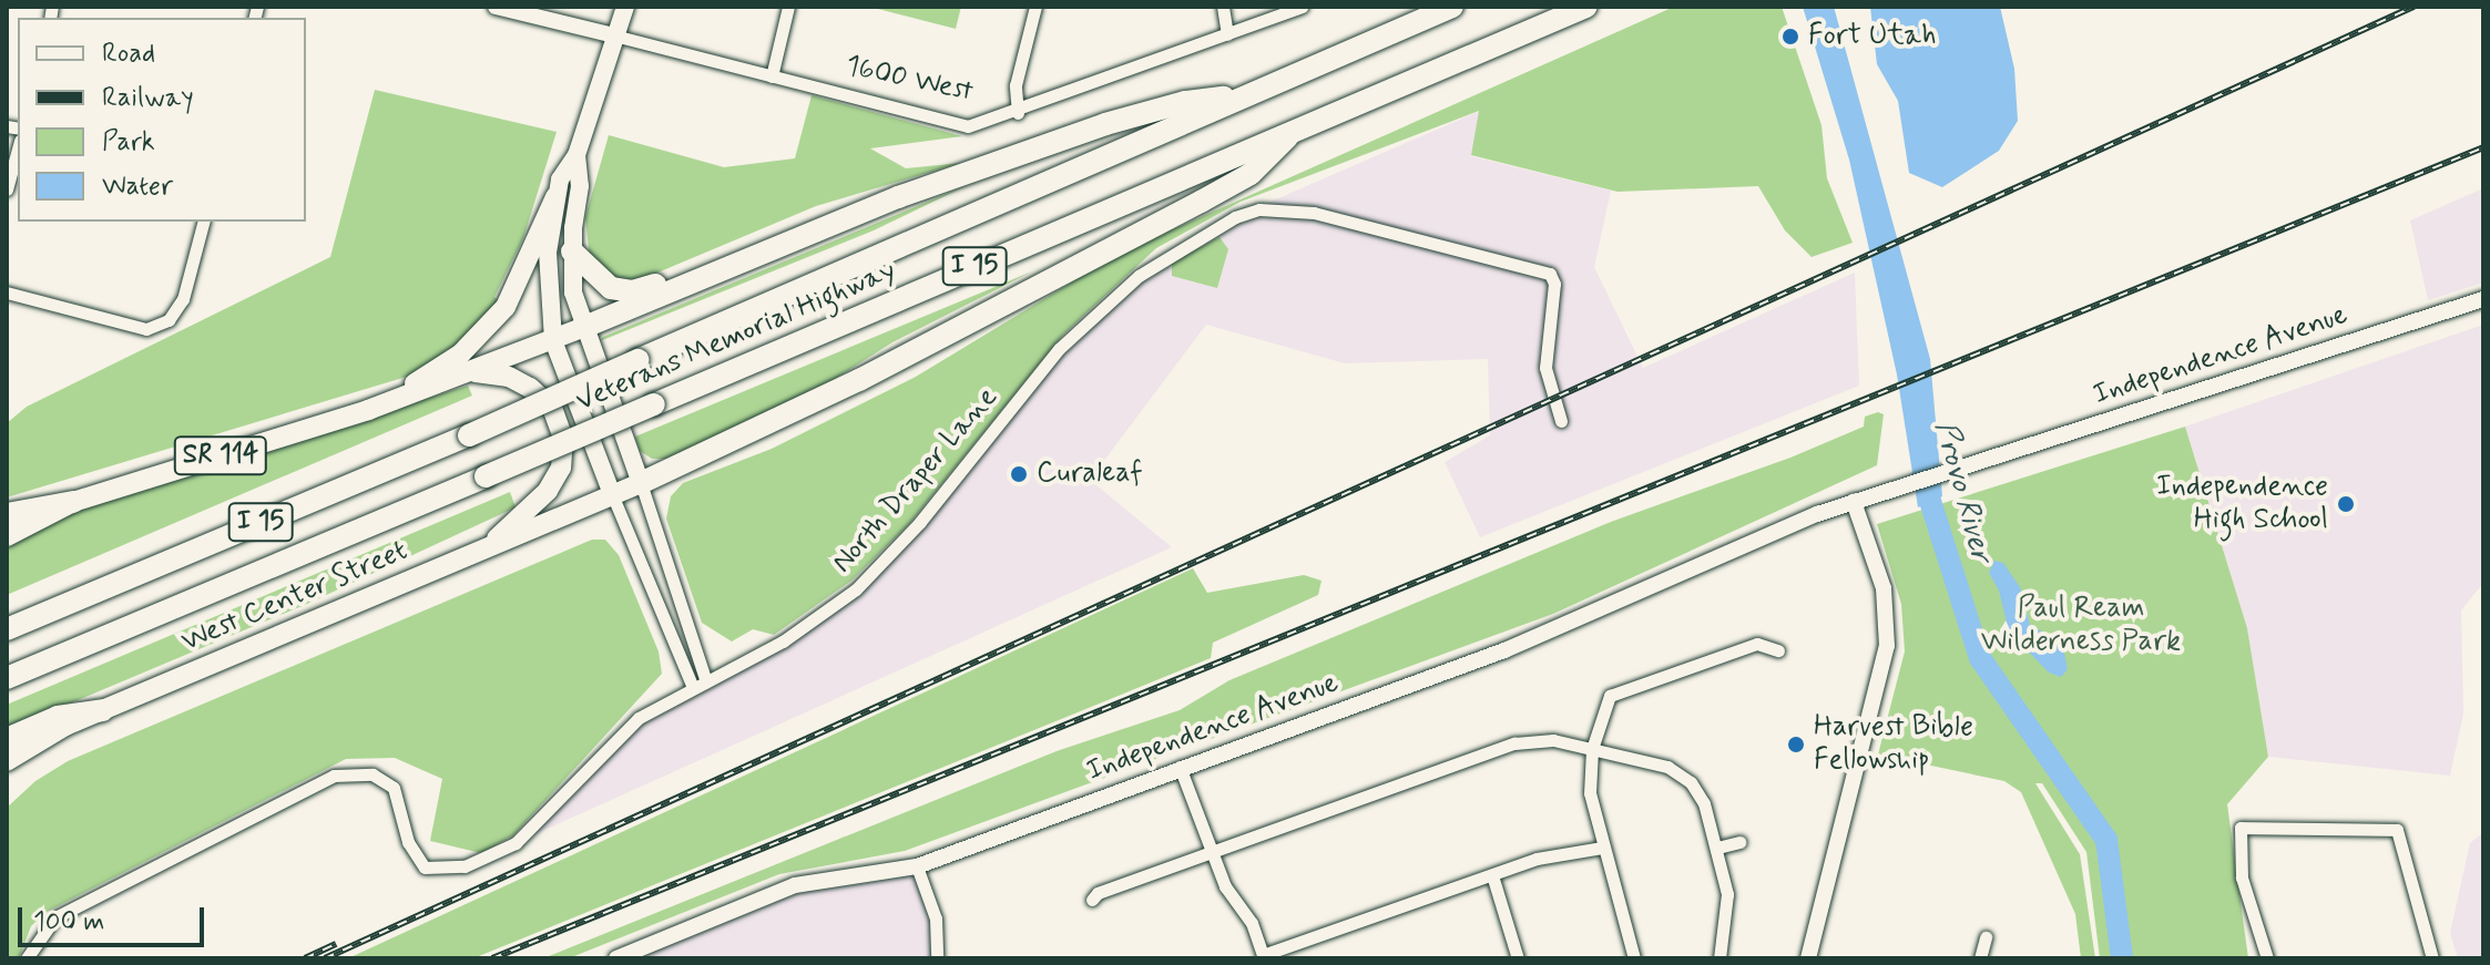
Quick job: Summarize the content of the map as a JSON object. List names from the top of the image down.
{
  "streets": {
    "highway": ["I 15", "Veterans Memorial Highway"],
    "main road": ["SR 114", "West Center Street"],
    "street": ["1600 West", "Independence Avenue", "North Draper Lane"]
  },
  "crossings": [
    ["1600 West", "SR 114"],
    ["SR 114", "West Center Street"]
  ],
  "water": ["Provo River"],
  "parks": ["Paul Ream Wilderness Park"],
  "places": [
    "Fort Utah",
    "Curaleaf",
    "Independence High School",
    "Harvest Bible Fellowship"
  ],
  "legend": [
    "Road",
    "Railway",
    "Park",
    "Water"
  ],
  "scale_bar": "100 m"
}
